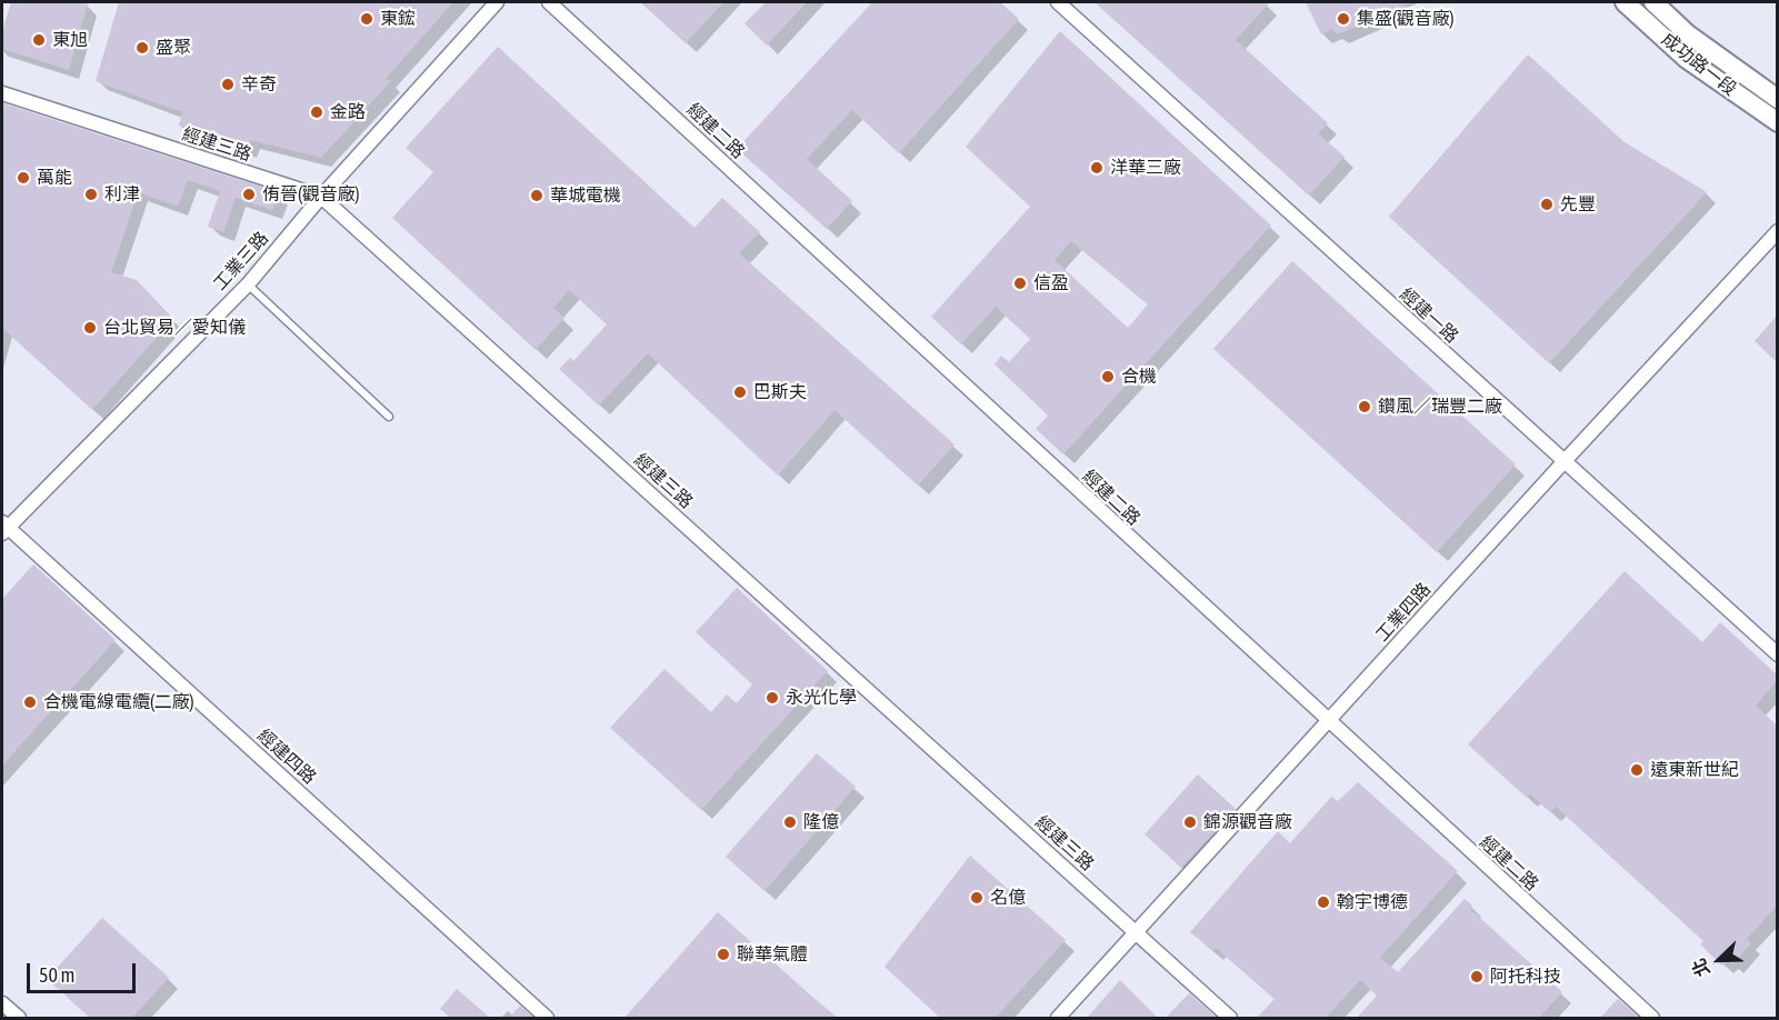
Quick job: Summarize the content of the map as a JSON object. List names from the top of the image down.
{
  "streets": {
    "street": [
      "成功路一段",
      "經建二路",
      "經建三路",
      "工業三路",
      "經建一路",
      "工業四路",
      "經建四路"
    ]
  },
  "crossings": [
    ["經建二路", "工業四路"],
    ["經建三路", "工業三路"],
    ["經建三路", "工業四路"],
    ["工業三路", "經建四路"],
    ["經建一路", "工業四路"]
  ],
  "places": [
    "東鋐",
    "集盛(觀音廠)",
    "東旭",
    "盛聚",
    "辛奇",
    "金路",
    "洋華三廠",
    "萬能",
    "利津",
    "侑晉(觀音廠)",
    "華城電機",
    "先豐",
    "信盈",
    "台北貿易／愛知儀",
    "合機",
    "巴斯夫",
    "鑽風／瑞豐二廠",
    "永光化學",
    "合機電線電纜(二廠)",
    "遠東新世紀",
    "隆億",
    "錦源觀音廠",
    "名億",
    "翰宇博德",
    "聯華氣體",
    "阿托科技"
  ],
  "scale_bar": "50 m",
  "north": "bottom left"
}
